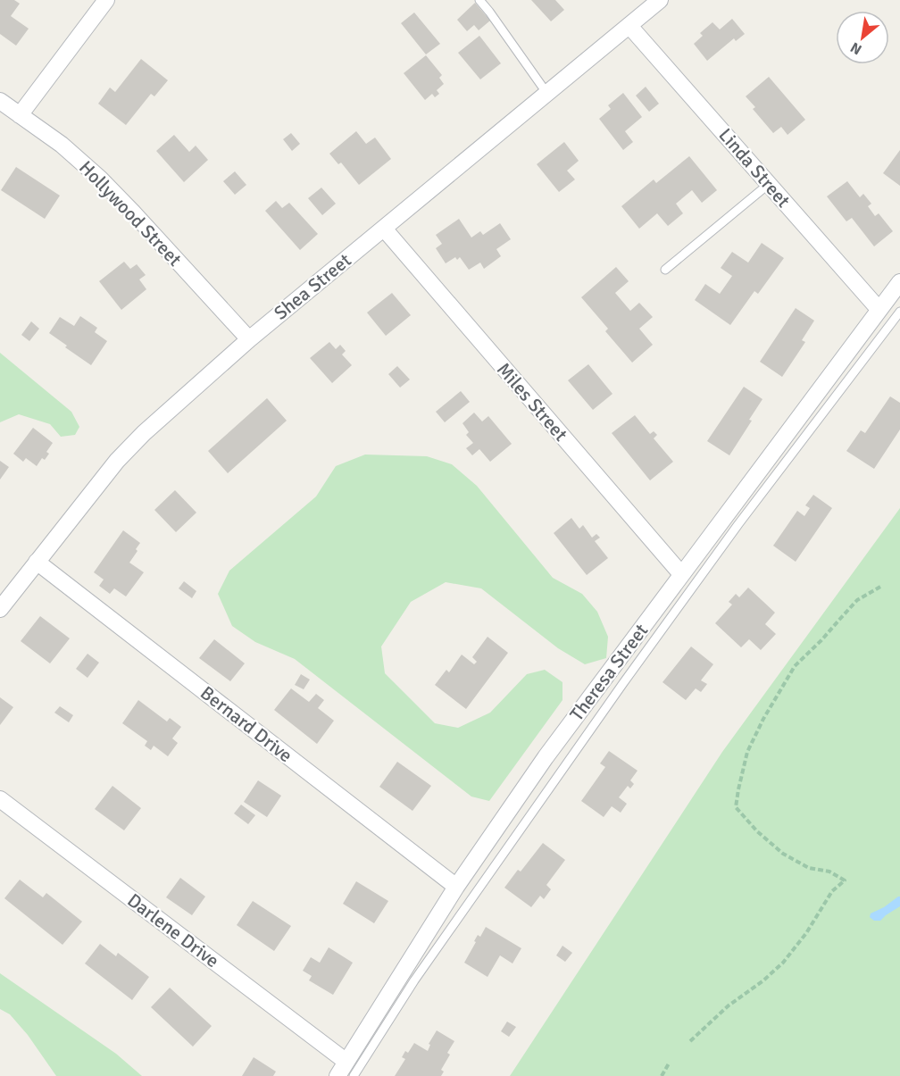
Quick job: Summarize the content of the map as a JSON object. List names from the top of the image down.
{
  "streets": {
    "street": [
      "Linda Street",
      "Hollywood Street",
      "Shea Street",
      "Miles Street",
      "Theresa Street",
      "Bernard Drive",
      "Darlene Drive"
    ]
  },
  "crossings": [
    ["Linda Street", "Shea Street"],
    ["Linda Street", "Theresa Street"],
    ["Hollywood Street", "Shea Street"],
    ["Shea Street", "Miles Street"],
    ["Shea Street", "Bernard Drive"],
    ["Miles Street", "Theresa Street"],
    ["Theresa Street", "Bernard Drive"],
    ["Theresa Street", "Darlene Drive"]
  ],
  "north": "bottom left"
}
